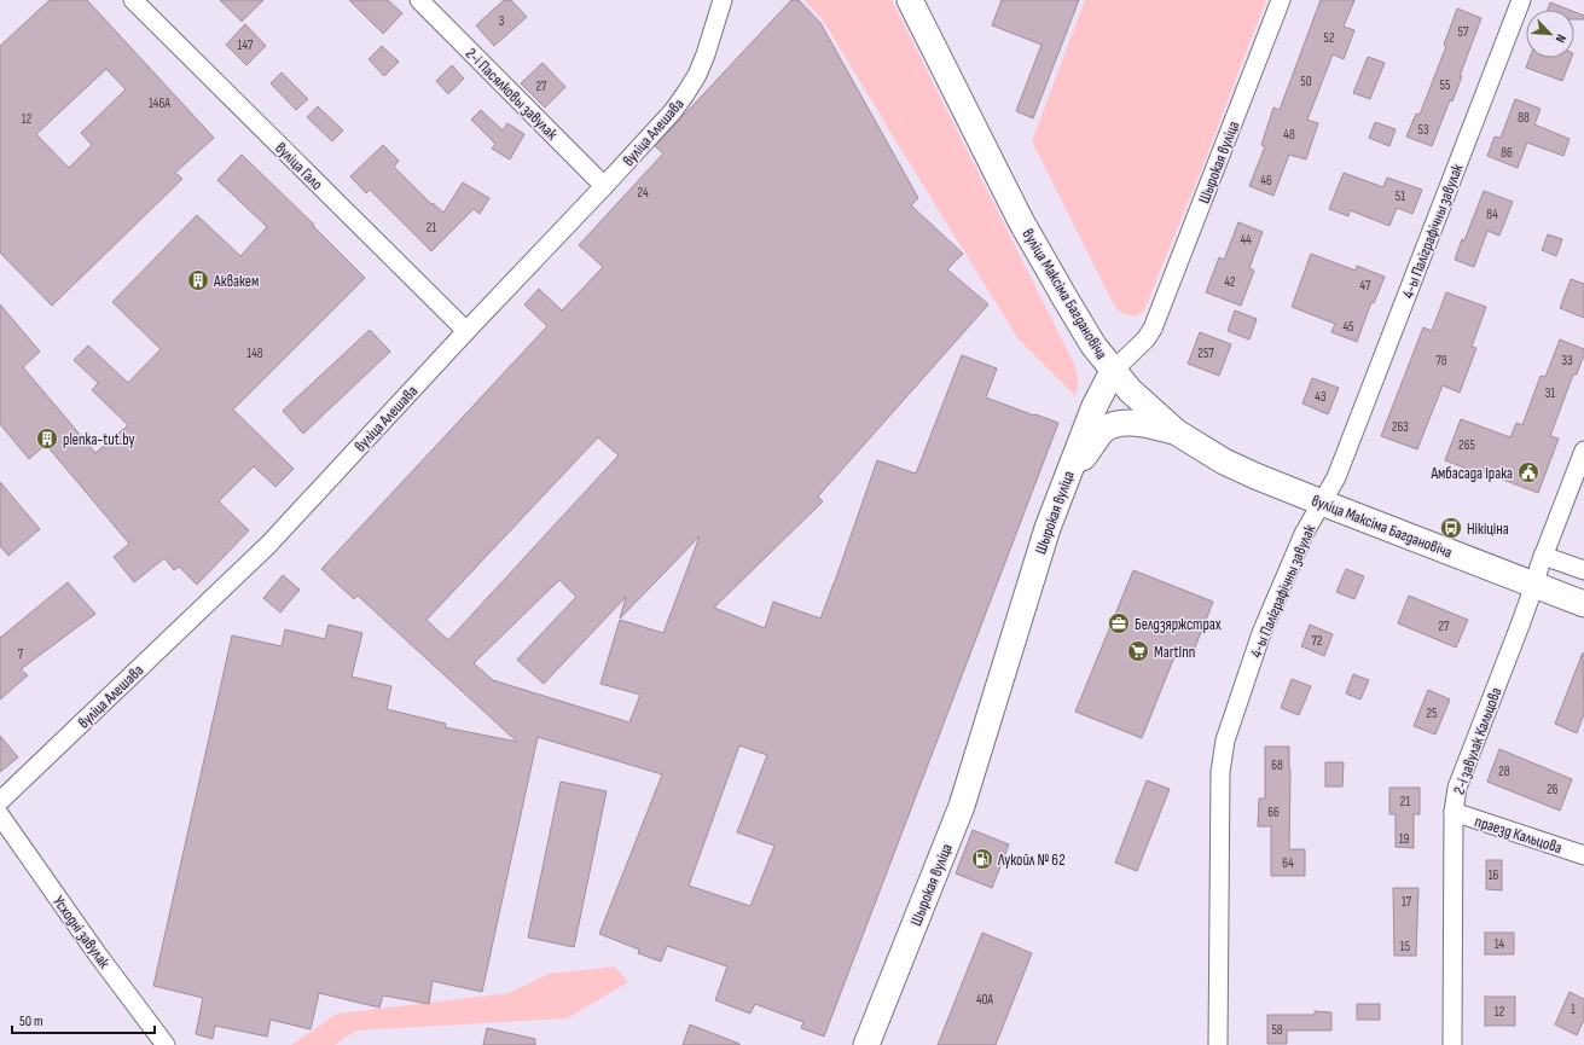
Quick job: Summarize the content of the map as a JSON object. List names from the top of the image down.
{
  "streets": {
    "main road": ["Шырокая вуліца", "вуліца Максіма Багдановіча"],
    "street": [
      "2-і Пасялковы завулак",
      "вуліца Алешава",
      "вуліца Гало",
      "4-ы Паліграфічны завулак",
      "2-і завулак Кальцова",
      "праезд Кальцова",
      "Усходні завулак"
    ]
  },
  "crossings": [
    ["2-і Пасялковы завулак", "вуліца Алешава"],
    ["вуліца Алешава", "вуліца Гало"],
    ["Шырокая вуліца", "вуліца Максіма Багдановіча"],
    ["4-ы Паліграфічны завулак", "вуліца Максіма Багдановіча"],
    ["вуліца Максіма Багдановіча", "2-і завулак Кальцова"],
    ["2-і завулак Кальцова", "праезд Кальцова"]
  ],
  "places": {
    "building": ["Аквакем", "plenka-tut.by"],
    "public building": ["Амбасада Ірака"],
    "bus stop": ["Нікіціна"],
    "office": ["Белдзяржстрах"],
    "supermarket": ["MartInn"],
    "fuel station": ["Лукойл № 62"]
  },
  "house_numbers": [
    "3",
    "57",
    "52",
    "147",
    "50",
    "55",
    "27",
    "146А",
    "88",
    "12",
    "53",
    "48",
    "86",
    "46",
    "24",
    "51",
    "84",
    "21",
    "44",
    "42",
    "47",
    "45",
    "148",
    "257",
    "78",
    "33",
    "31",
    "43",
    "263",
    "265",
    "27",
    "72",
    "7",
    "25",
    "68",
    "28",
    "26",
    "21",
    "66",
    "19",
    "64",
    "16",
    "17",
    "14",
    "15",
    "40А",
    "1",
    "12",
    "58"
  ],
  "scale_bar": "50 m",
  "north": "bottom right"
}
